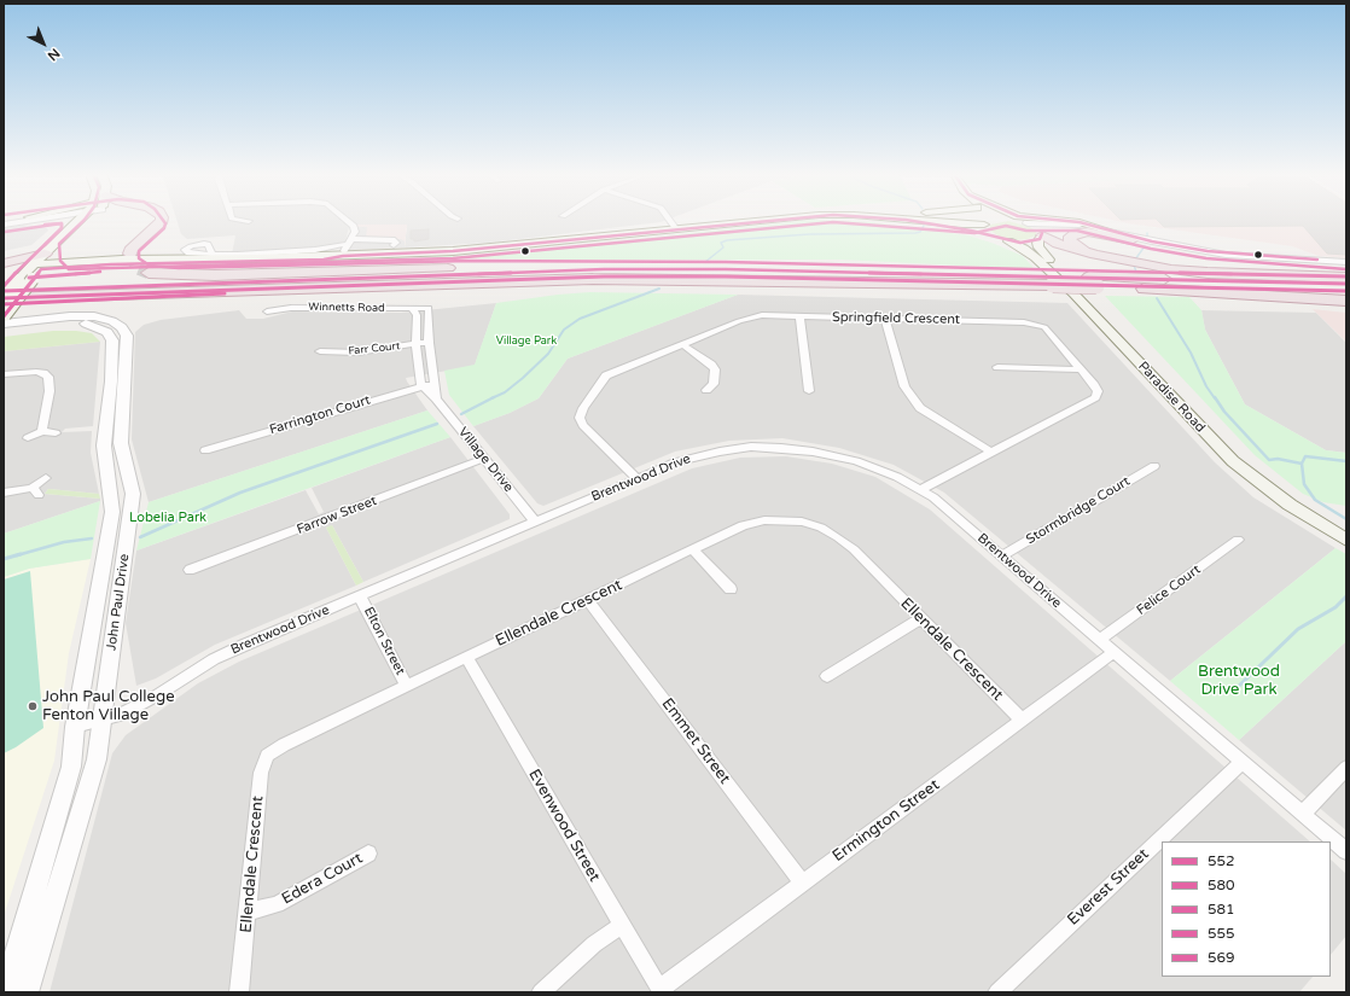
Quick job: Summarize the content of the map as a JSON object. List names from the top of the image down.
{
  "streets": {
    "main road": ["Paradise Road"],
    "street": [
      "Winnetts Road",
      "Springfield Crescent",
      "Farr Court",
      "Farrington Court",
      "Village Drive",
      "Brentwood Drive",
      "Stormbridge Court",
      "Farrow Street",
      "Felice Court",
      "John Paul Drive",
      "Ellendale Crescent",
      "Elton Street",
      "Emmet Street",
      "Ermington Street",
      "Evenwood Street",
      "Edera Court",
      "Everest Street"
    ]
  },
  "crossings": [
    ["Winnetts Road", "Farr Court"],
    ["Springfield Crescent", "Brentwood Drive"],
    ["Farrington Court", "Village Drive"],
    ["Village Drive", "Brentwood Drive"],
    ["Village Drive", "Farrow Street"],
    ["Brentwood Drive", "Stormbridge Court"],
    ["Brentwood Drive", "Felice Court"],
    ["Brentwood Drive", "John Paul Drive"],
    ["Brentwood Drive", "Elton Street"],
    ["Brentwood Drive", "Ermington Street"],
    ["Brentwood Drive", "Everest Street"],
    ["Ellendale Crescent", "Elton Street"],
    ["Ellendale Crescent", "Emmet Street"],
    ["Ellendale Crescent", "Ermington Street"],
    ["Ellendale Crescent", "Evenwood Street"],
    ["Ellendale Crescent", "Edera Court"],
    ["Emmet Street", "Ermington Street"],
    ["Ermington Street", "Evenwood Street"]
  ],
  "parks": ["Village Park", "Lobelia Park", "Brentwood Drive Park"],
  "places": ["John Paul College Fenton Village"],
  "lines": [
    "transit line 552",
    "transit line 580",
    "transit line 581",
    "transit line 555",
    "transit line 569"
  ],
  "legend": [
    "552",
    "580",
    "581",
    "555",
    "569"
  ],
  "north": "bottom right"
}
